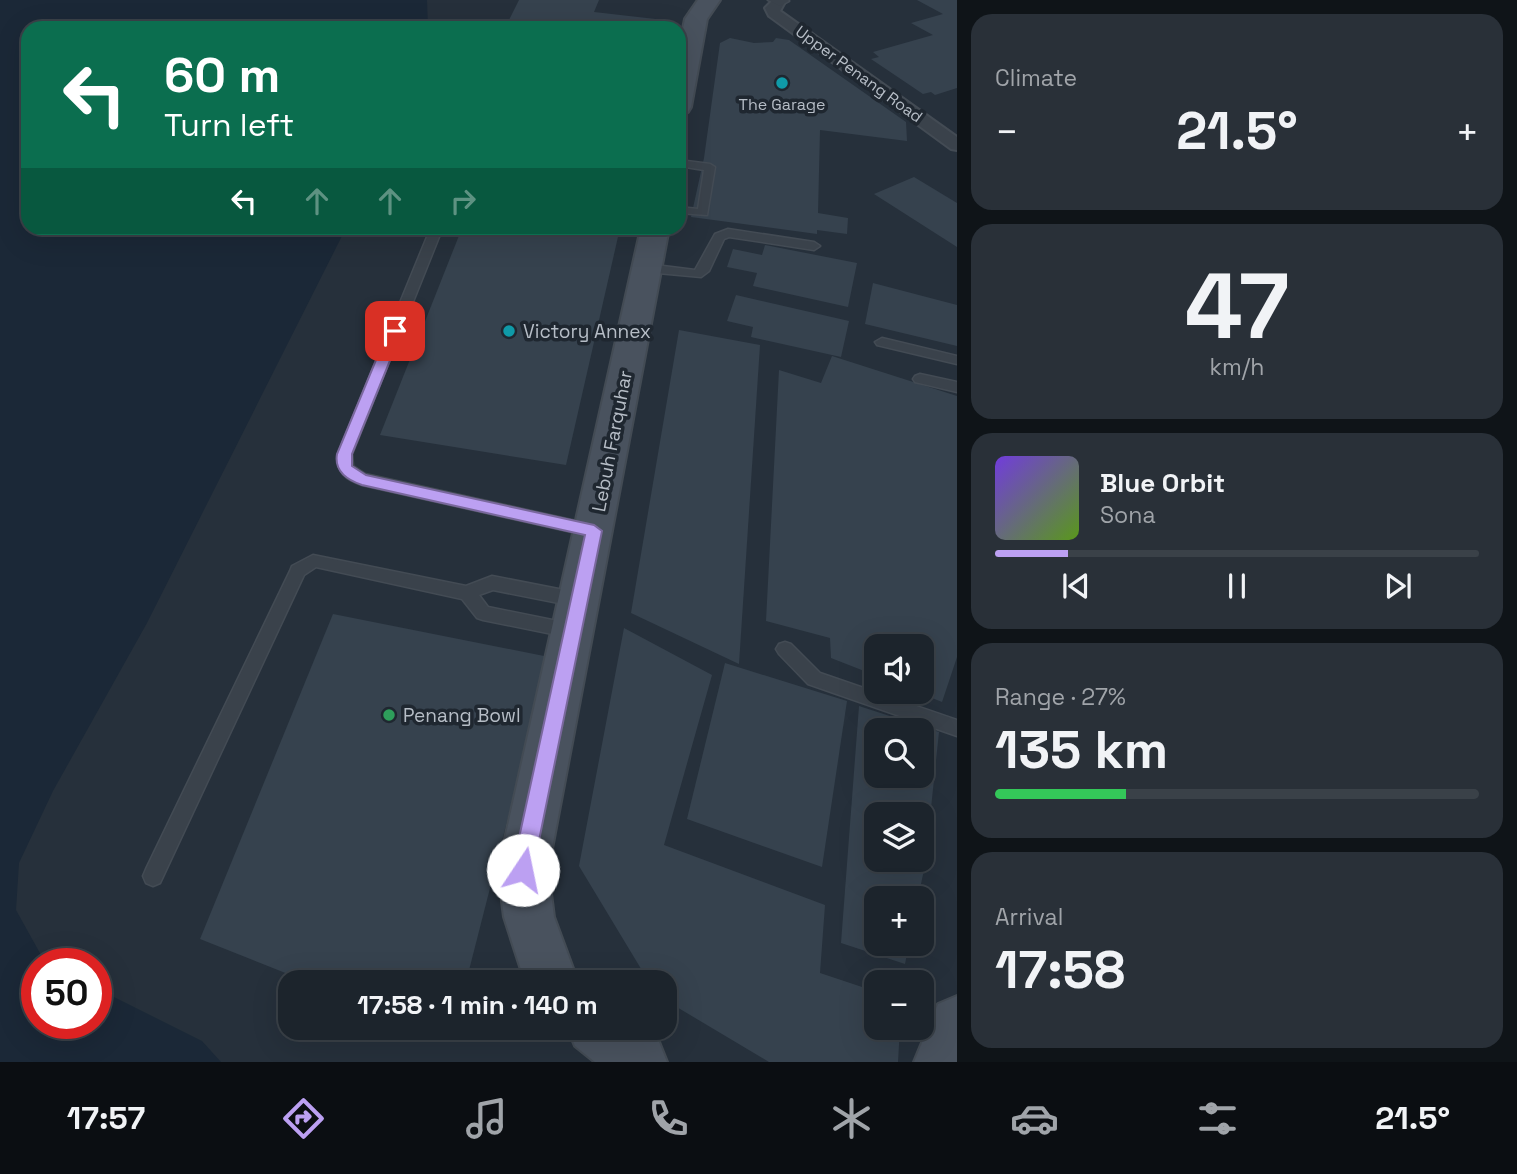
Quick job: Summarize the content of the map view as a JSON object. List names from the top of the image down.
{
  "streets": {
    "main road": ["Lebuh Farquhar"],
    "street": ["Upper Penang Road"]
  },
  "places": ["The Garage", "Victory Annex", "Penang Bowl"],
  "page": {
    "tile": [
      "Climate",
      ["47", "km/h"],
      ["Range · 27%", "135 km"],
      ["Arrival", "17:58"]
    ],
    "turn": ["60 m", "Turn left"],
    "heat": ["−", "21.5°", "+"],
    "song": ["Blue Orbit", "Sona"],
    "map_buttons": ["+", "−"],
    "limit": "50",
    "trip": "17:58 · 1 min · 140 m",
    "tabs": ["17:57", "21.5°"]
  }
}
